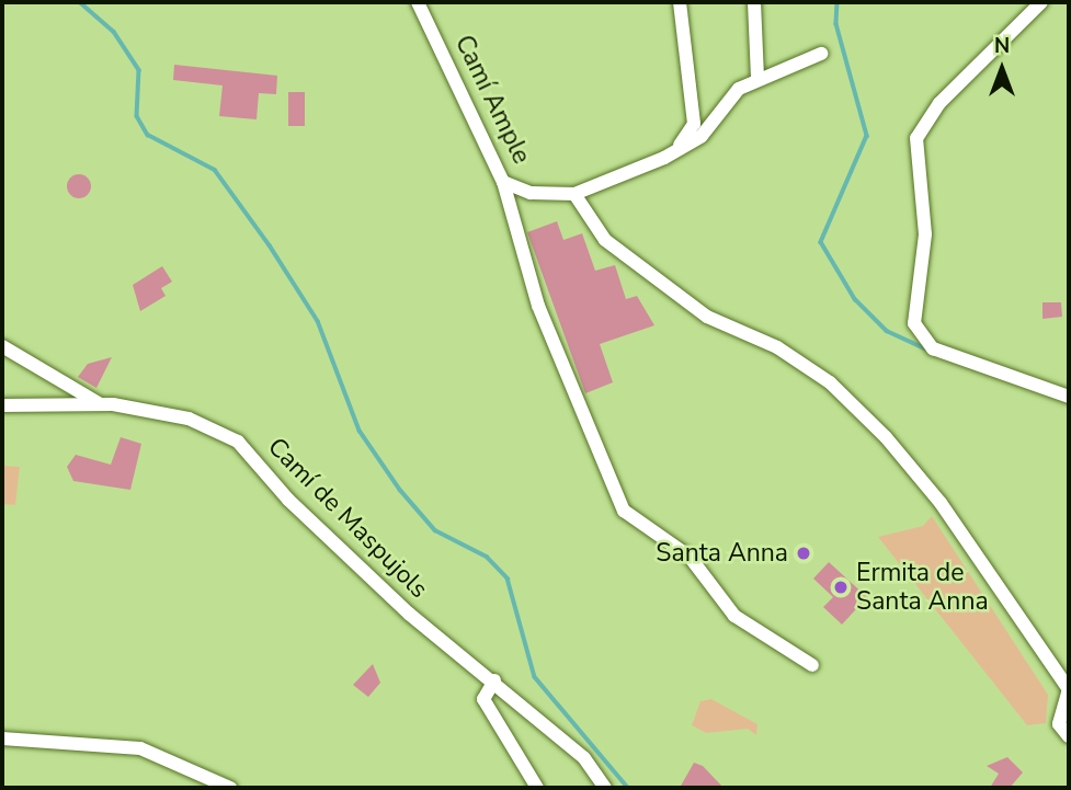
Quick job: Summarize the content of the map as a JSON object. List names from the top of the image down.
{
  "streets": {
    "street": ["Camí Ample", "Camí de Maspujols"]
  },
  "places": ["Santa Anna", "Ermita de Santa Anna"],
  "north": "top"
}
